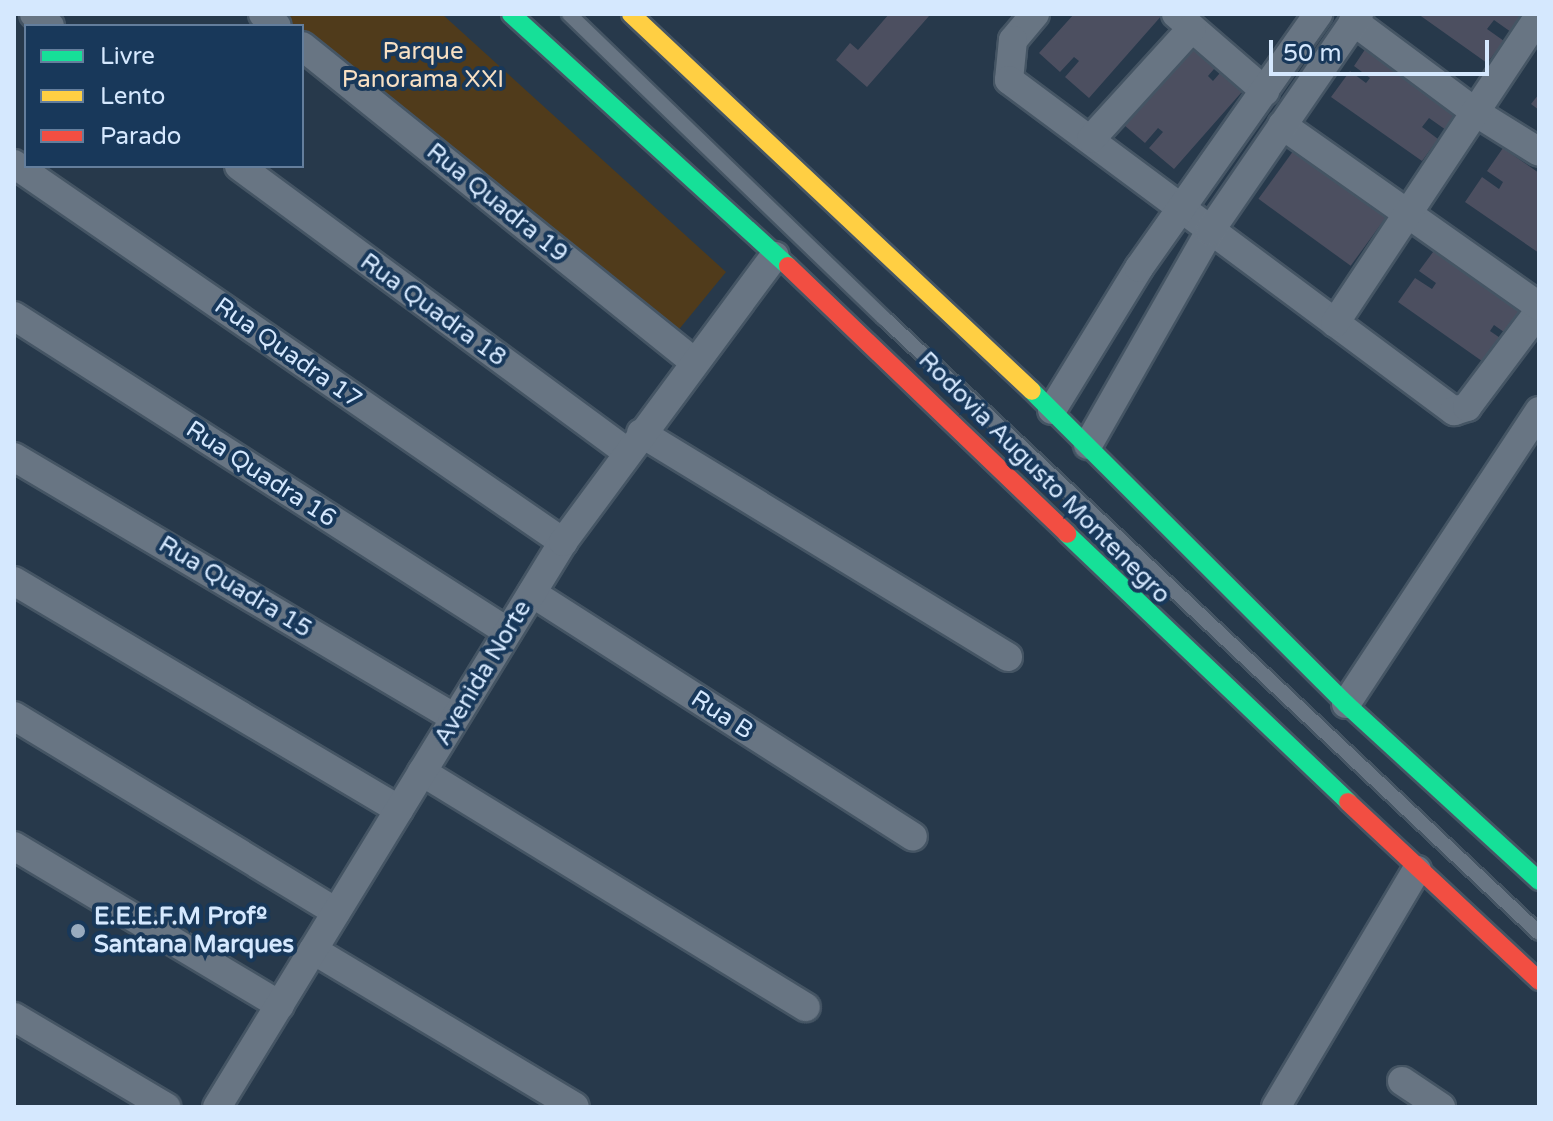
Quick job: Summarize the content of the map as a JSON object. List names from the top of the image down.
{
  "streets": {
    "main road": ["Rodovia Augusto Montenegro"],
    "street": [
      "Rua Quadra 19",
      "Rua Quadra 18",
      "Rua Quadra 17",
      "Rua Quadra 16",
      "Rua Quadra 15",
      "Avenida Norte",
      "Rua B"
    ]
  },
  "crossings": [
    ["Rua Quadra 19", "Avenida Norte"],
    ["Rua Quadra 18", "Avenida Norte"],
    ["Rua Quadra 17", "Avenida Norte"],
    ["Rua Quadra 16", "Avenida Norte"],
    ["Rodovia Augusto Montenegro", "Avenida Norte"],
    ["Rua Quadra 15", "Avenida Norte"],
    ["Avenida Norte", "Rua B"]
  ],
  "parks": ["Parque Panorama XXI"],
  "places": ["E.E.E.F.M Profº Santana Marques"],
  "legend": ["Livre", "Lento", "Parado"],
  "scale_bar": "50 m"
}
